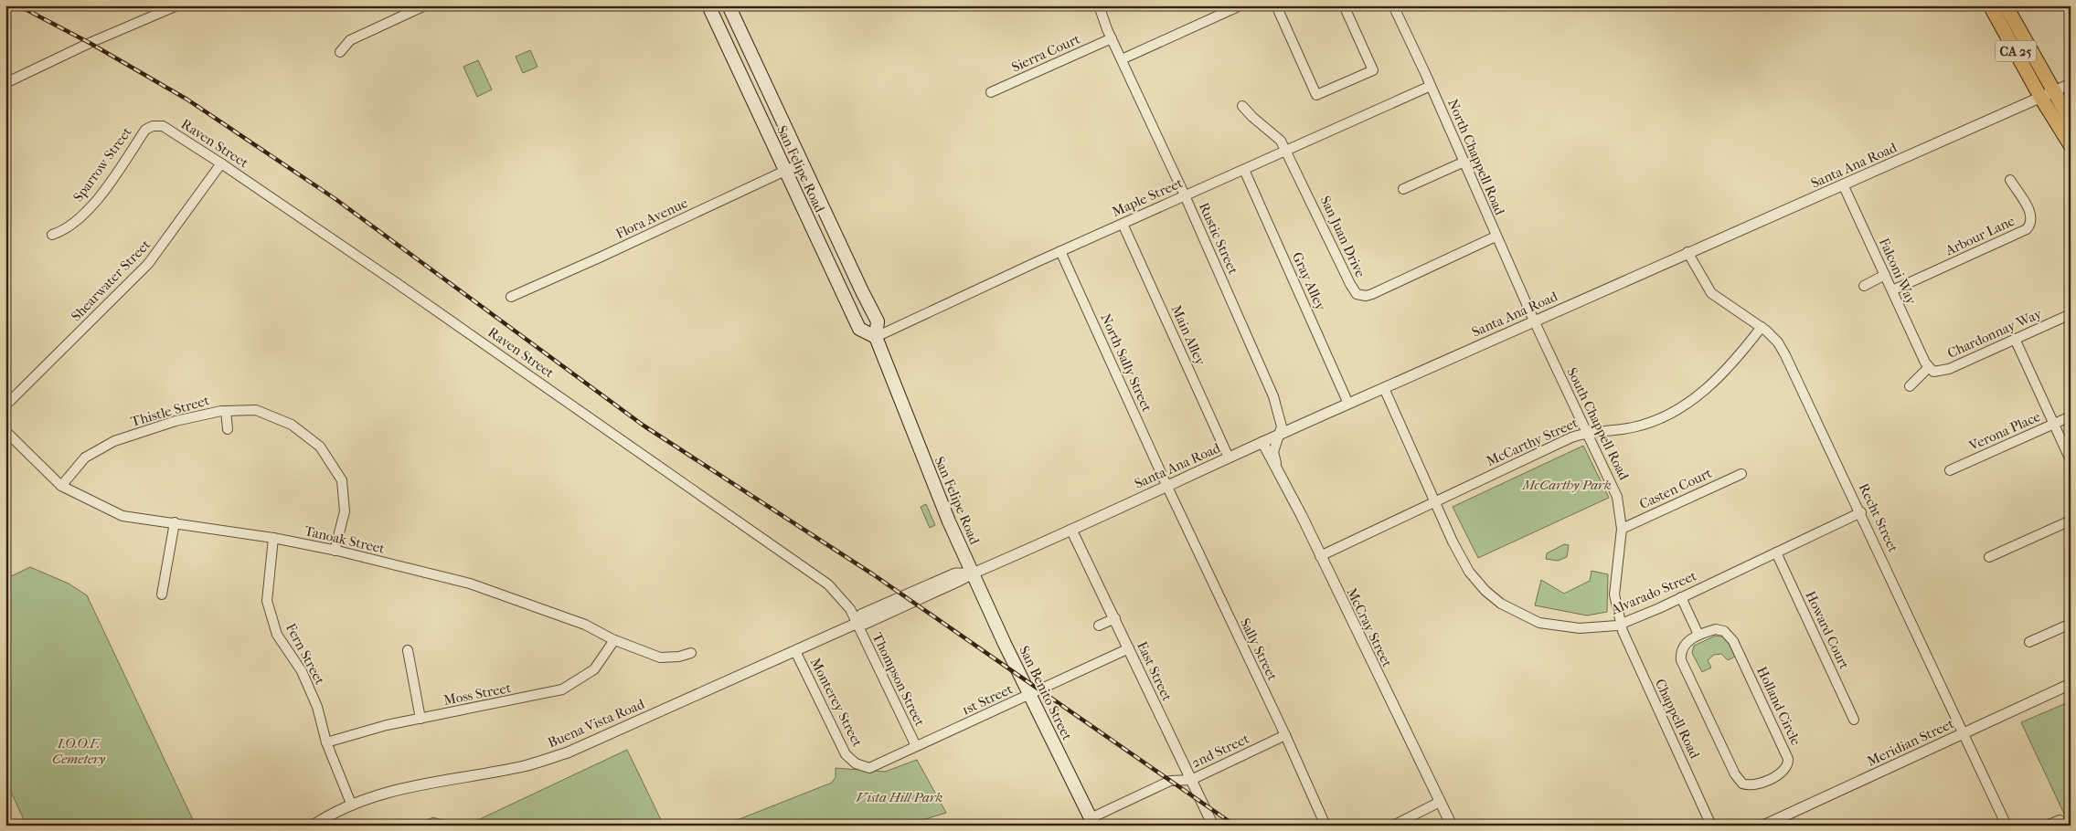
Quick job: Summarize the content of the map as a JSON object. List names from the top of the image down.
{
  "streets": {
    "main road": ["CA 25", "San Felipe Road", "San Benito Street"],
    "street": [
      "Sierra Court",
      "Raven Street",
      "North Chappell Road",
      "Sparrow Street",
      "Santa Ana Road",
      "Maple Street",
      "Flora Avenue",
      "Arbour Lane",
      "San Juan Drive",
      "Rustic Street",
      "Falconi Way",
      "Shearwater Street",
      "Gray Alley",
      "Chardonnay Way",
      "Main Alley",
      "North Sally Street",
      "Thistle Street",
      "South Chappell Road",
      "Verona Place",
      "McCarthy Street",
      "Casten Court",
      "Recht Street",
      "Tanoak Street",
      "Alvarado Street",
      "McCray Street",
      "Howard Court",
      "Sally Street",
      "Fern Street",
      "East Street",
      "Thompson Street",
      "Moss Street",
      "1st Street",
      "Monterey Street",
      "Holland Circle",
      "Chappell Road",
      "Buena Vista Road",
      "Meridian Street",
      "2nd Street"
    ]
  },
  "crossings": [
    ["CA 25", "Santa Ana Road"],
    ["Sierra Court", "Rustic Street"],
    ["Raven Street", "Sparrow Street"],
    ["Raven Street", "Shearwater Street"],
    ["Raven Street", "Thompson Street"],
    ["Raven Street", "Buena Vista Road"],
    ["North Chappell Road", "Santa Ana Road"],
    ["North Chappell Road", "Maple Street"],
    ["North Chappell Road", "San Juan Drive"],
    ["North Chappell Road", "South Chappell Road"],
    ["Santa Ana Road", "San Felipe Road"],
    ["Santa Ana Road", "Rustic Street"],
    ["Santa Ana Road", "Falconi Way"],
    ["Santa Ana Road", "Gray Alley"],
    ["Santa Ana Road", "Main Alley"],
    ["Santa Ana Road", "North Sally Street"],
    ["Santa Ana Road", "South Chappell Road"],
    ["Santa Ana Road", "Recht Street"],
    ["Santa Ana Road", "Alvarado Street"],
    ["Santa Ana Road", "McCray Street"],
    ["Santa Ana Road", "Sally Street"],
    ["Santa Ana Road", "East Street"],
    ["Santa Ana Road", "San Benito Street"],
    ["Santa Ana Road", "Buena Vista Road"],
    ["San Felipe Road", "Maple Street"],
    ["San Felipe Road", "Flora Avenue"],
    ["San Felipe Road", "San Benito Street"],
    ["San Felipe Road", "Buena Vista Road"],
    ["Maple Street", "San Juan Drive"],
    ["Maple Street", "Rustic Street"],
    ["Maple Street", "Gray Alley"],
    ["Maple Street", "Main Alley"],
    ["Maple Street", "North Sally Street"],
    ["Arbour Lane", "Falconi Way"],
    ["Falconi Way", "Chardonnay Way"],
    ["North Sally Street", "Sally Street"],
    ["Thistle Street", "Tanoak Street"],
    ["South Chappell Road", "McCarthy Street"],
    ["South Chappell Road", "Casten Court"],
    ["South Chappell Road", "Alvarado Street"],
    ["South Chappell Road", "Chappell Road"],
    ["McCarthy Street", "Recht Street"],
    ["McCarthy Street", "Alvarado Street"],
    ["McCarthy Street", "McCray Street"],
    ["Recht Street", "Alvarado Street"],
    ["Recht Street", "Meridian Street"],
    ["Tanoak Street", "Fern Street"],
    ["Tanoak Street", "Moss Street"],
    ["Alvarado Street", "Howard Court"],
    ["Alvarado Street", "Chappell Road"],
    ["Sally Street", "2nd Street"],
    ["Fern Street", "Moss Street"],
    ["Fern Street", "Buena Vista Road"],
    ["East Street", "1st Street"],
    ["East Street", "2nd Street"],
    ["Thompson Street", "1st Street"],
    ["Thompson Street", "Buena Vista Road"],
    ["San Benito Street", "1st Street"],
    ["San Benito Street", "Buena Vista Road"],
    ["San Benito Street", "2nd Street"],
    ["1st Street", "Monterey Street"],
    ["Monterey Street", "Buena Vista Road"]
  ],
  "parks": ["McCarthy Park", "I.O.O.F. Cemetery", "Vista Hill Park"]
}
